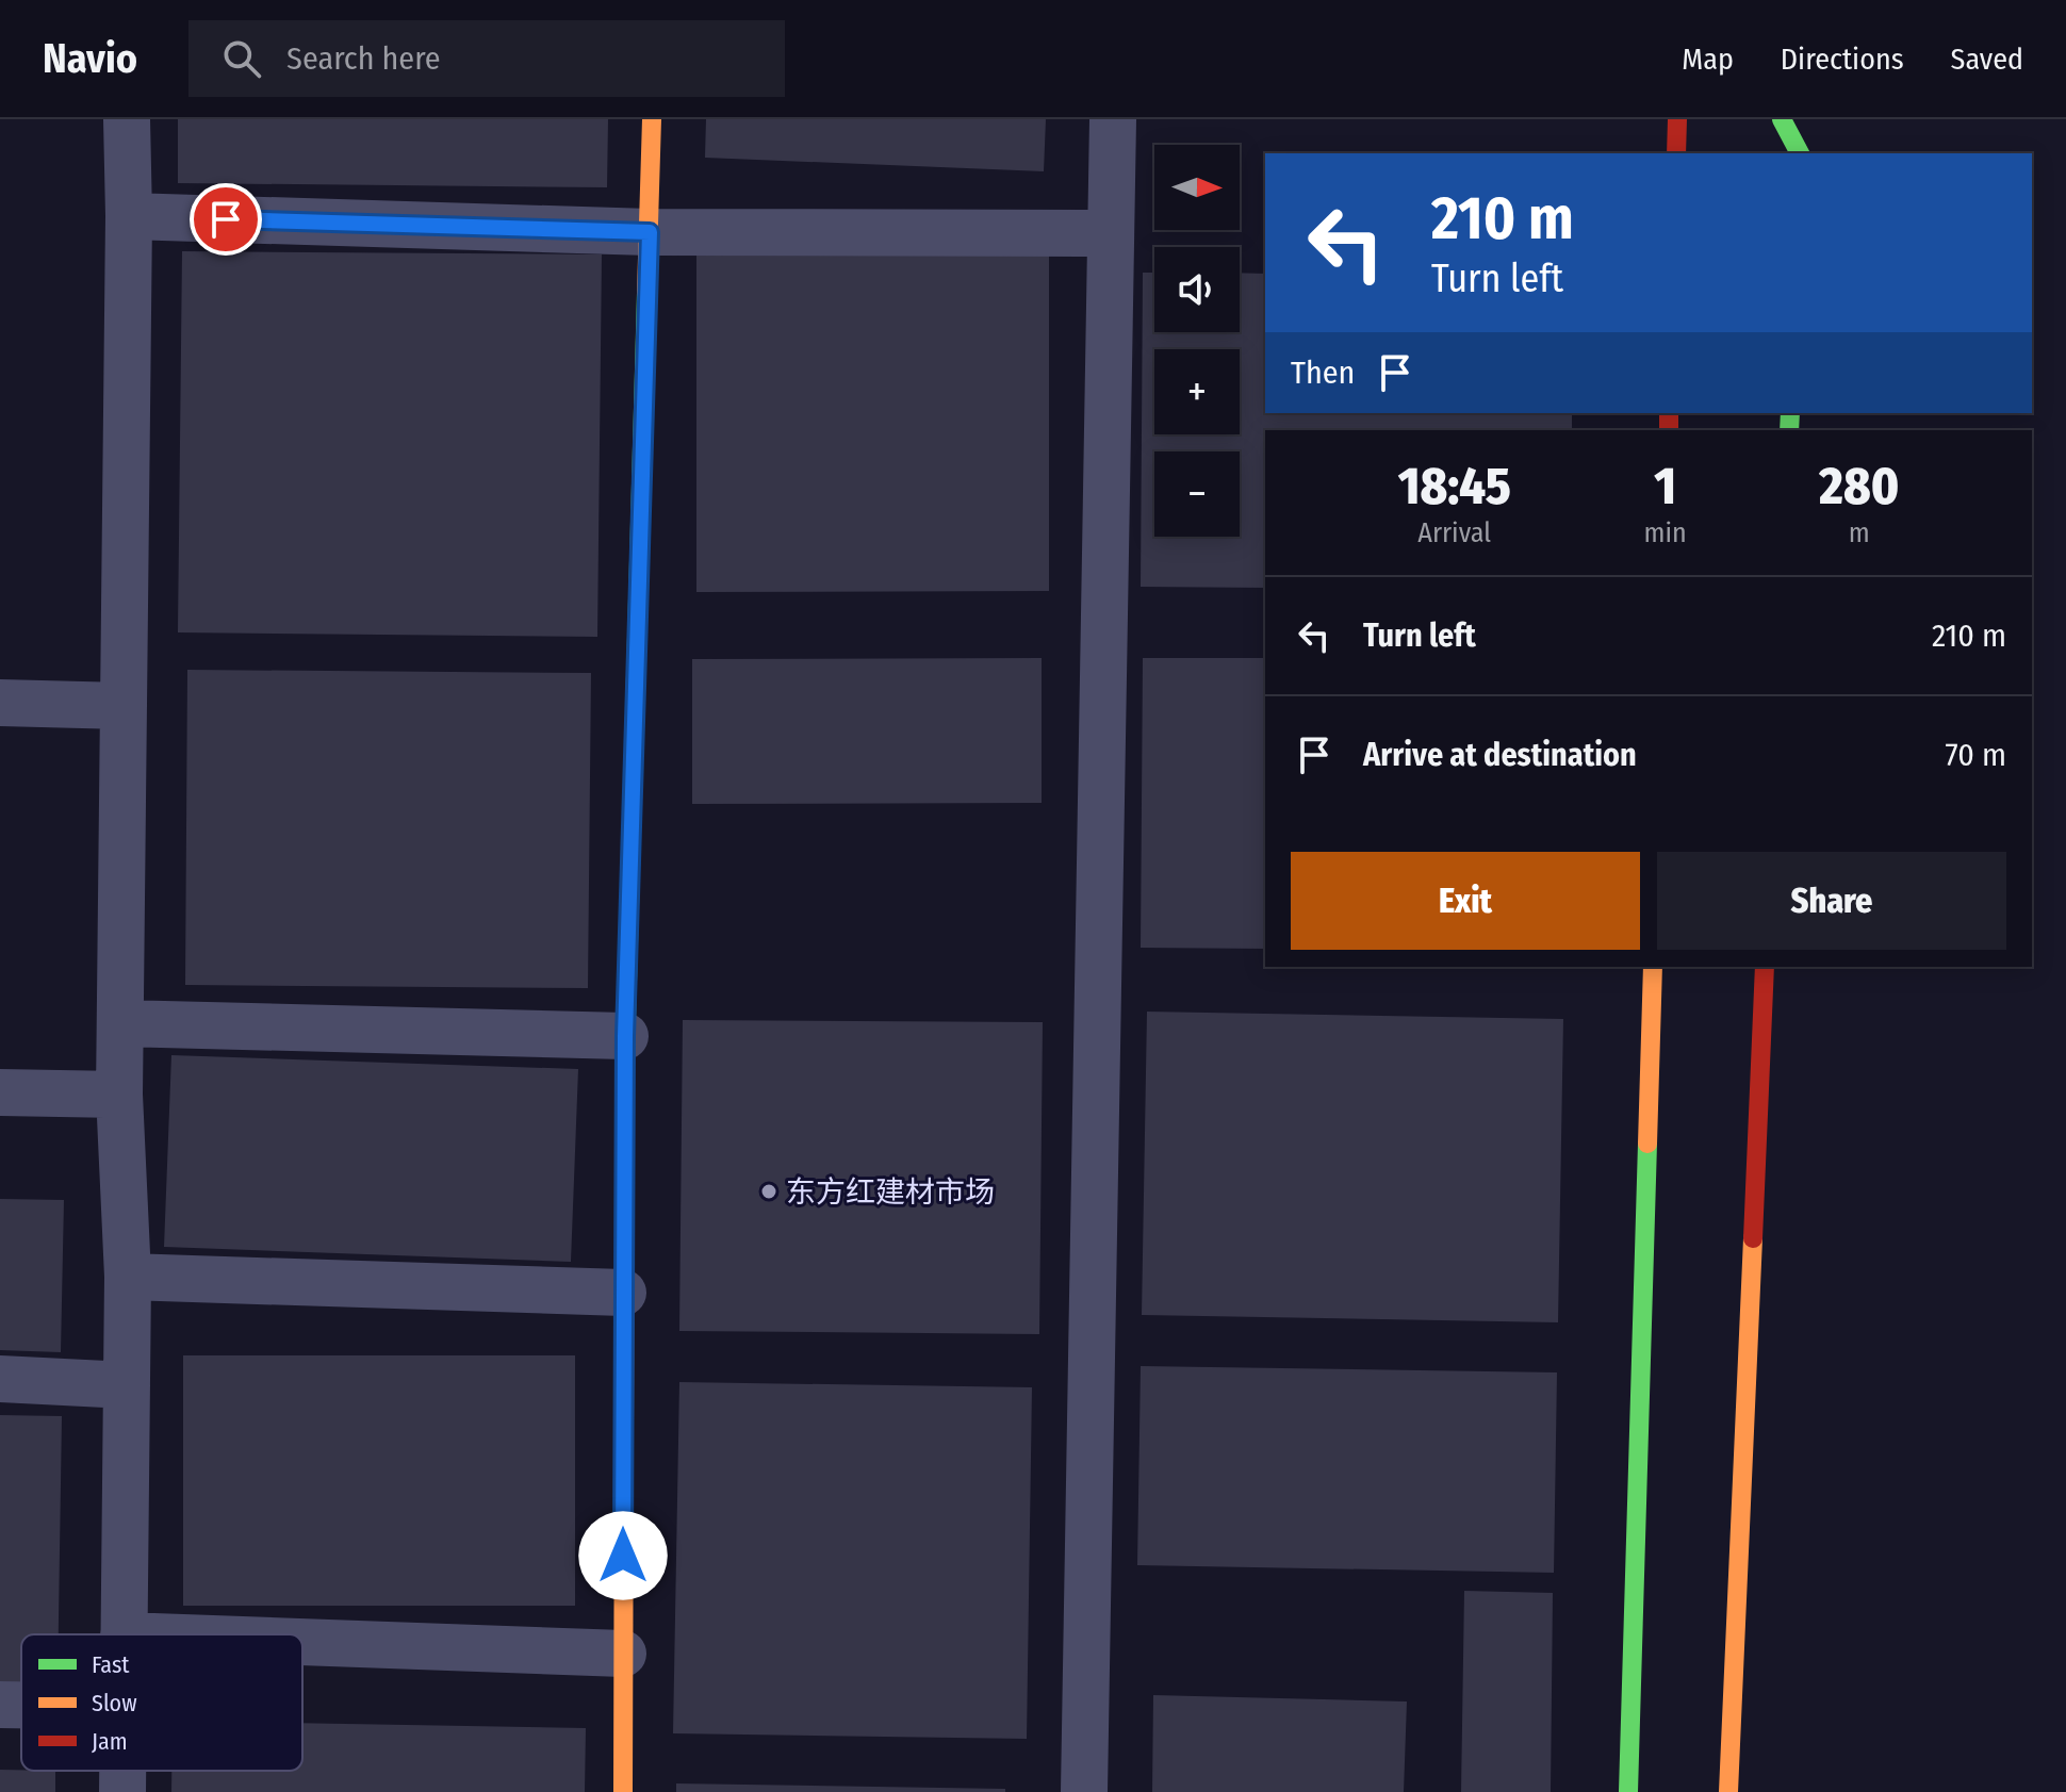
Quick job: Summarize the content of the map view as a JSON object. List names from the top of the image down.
{
  "places": ["东方红建材市场"],
  "legend": ["Fast", "Slow", "Jam"],
  "north": "right",
  "page": {
    "header": "Navio",
    "search": "Search here",
    "nav": ["Map", "Directions", "Saved"],
    "map_buttons": ["+", "−"],
    "turn": ["210 m", "Turn left"],
    "then": "Then",
    "eta": [
      "18:45",
      "Arrival",
      "1",
      "min",
      "280",
      "m"
    ],
    "list": [
      {
        "name": "Turn left",
        "value": "210 m"
      },
      {
        "name": "Arrive at destination",
        "value": "70 m"
      }
    ],
    "buttons": ["Exit", "Share"]
  }
}
